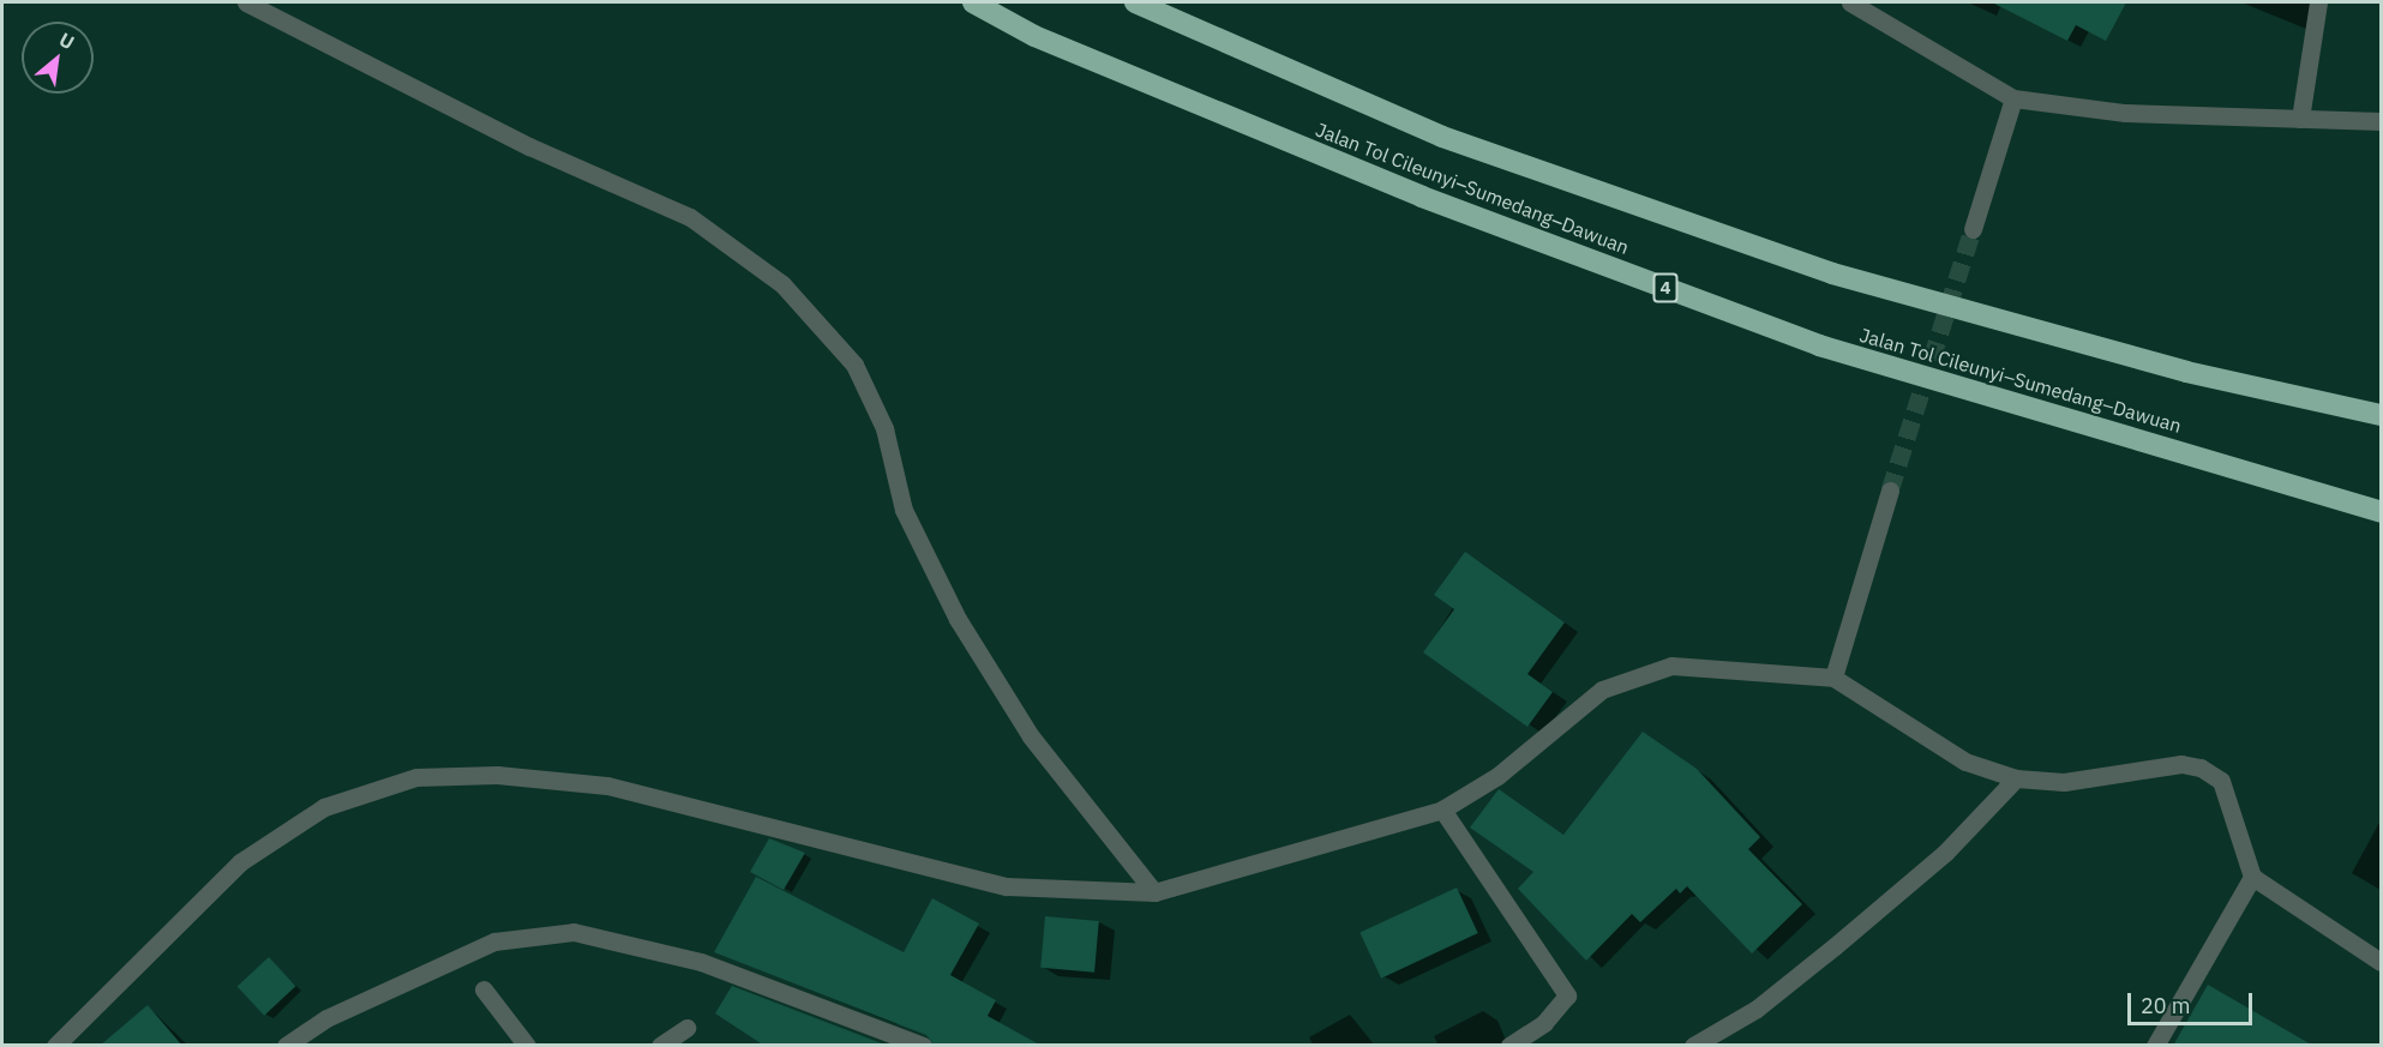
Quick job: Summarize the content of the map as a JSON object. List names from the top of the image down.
{
  "streets": {
    "highway": ["Jalan Tol Cileunyi–Sumedang–Dawuan", "4"]
  },
  "scale_bar": "20 m",
  "north": "top right"
}
